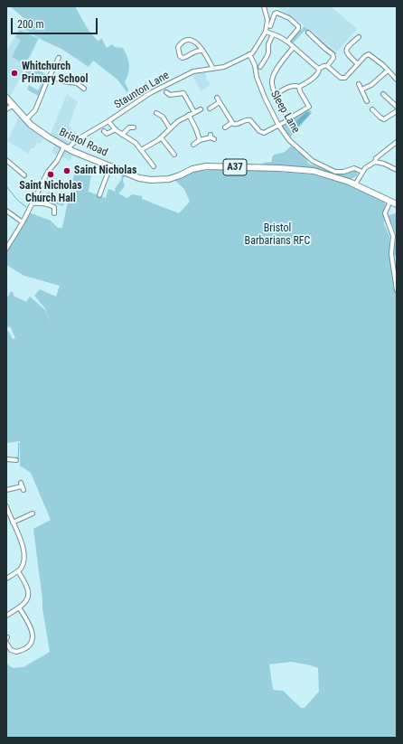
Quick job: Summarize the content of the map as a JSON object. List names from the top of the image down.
{
  "streets": {
    "highway": ["Bristol Road", "A37"],
    "street": ["Staunton Lane", "Sleep Lane"]
  },
  "crossings": [
    ["Staunton Lane", "Sleep Lane"],
    ["Staunton Lane", "Bristol Road"],
    ["Bristol Road", "A37"]
  ],
  "parks": ["Bristol Barbarians RFC"],
  "places": ["Whitchurch Primary School", "Saint Nicholas", "Saint Nicholas Church Hall"],
  "scale_bar": "200 m"
}
